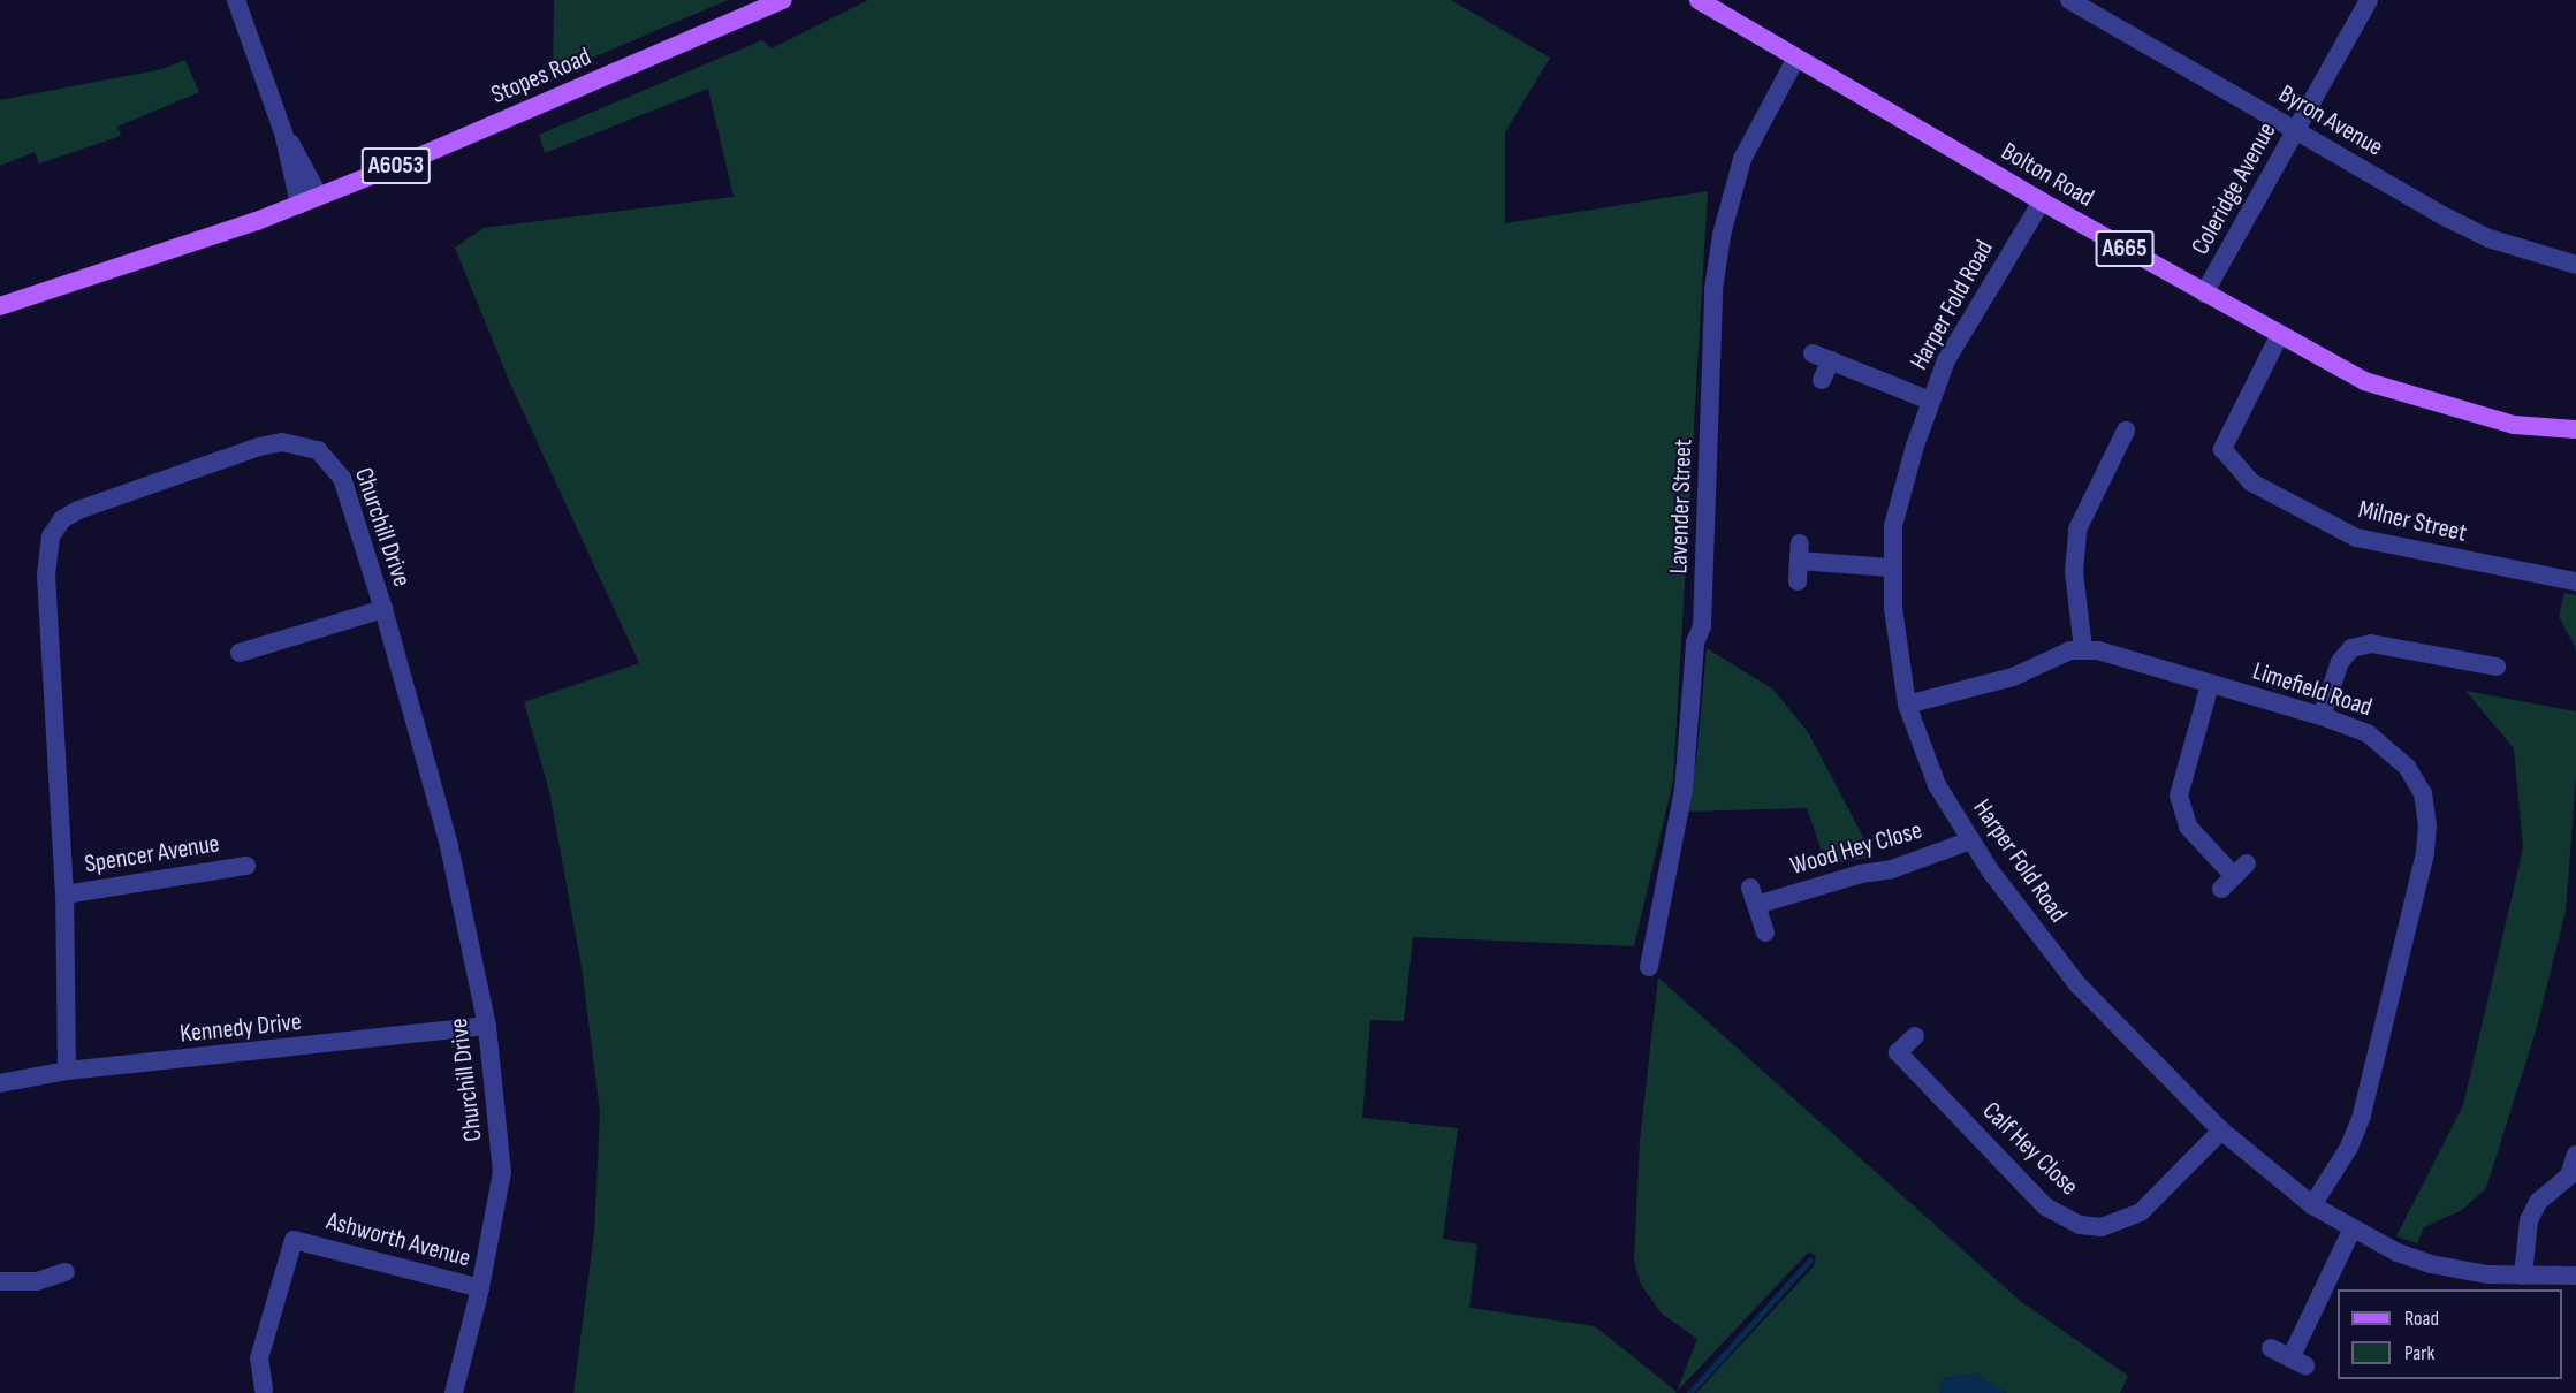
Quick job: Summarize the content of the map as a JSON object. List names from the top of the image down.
{
  "streets": {
    "main road": [
      "Stopes Road",
      "A6053",
      "Bolton Road",
      "A665"
    ],
    "street": [
      "Byron Avenue",
      "Coleridge Avenue",
      "Harper Fold Road",
      "Lavender Street",
      "Milner Street",
      "Churchill Drive",
      "Limefield Road",
      "Wood Hey Close",
      "Spencer Avenue",
      "Kennedy Drive",
      "Calf Hey Close",
      "Ashworth Avenue"
    ]
  },
  "crossings": [
    ["Byron Avenue", "Coleridge Avenue"],
    ["Bolton Road", "Coleridge Avenue"],
    ["Bolton Road", "Harper Fold Road"],
    ["Bolton Road", "Lavender Street"],
    ["Bolton Road", "Milner Street"],
    ["Harper Fold Road", "Limefield Road"],
    ["Harper Fold Road", "Wood Hey Close"],
    ["Harper Fold Road", "Calf Hey Close"],
    ["Churchill Drive", "Spencer Avenue"],
    ["Churchill Drive", "Kennedy Drive"],
    ["Churchill Drive", "Ashworth Avenue"]
  ],
  "legend": ["Road", "Park"]
}
